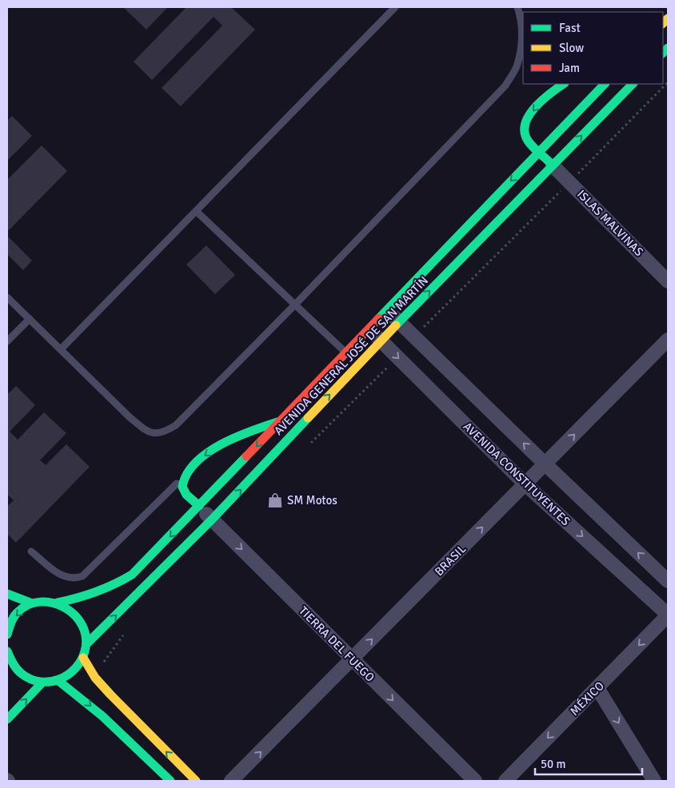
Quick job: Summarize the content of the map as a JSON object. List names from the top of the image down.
{
  "streets": {
    "main road": ["AVENIDA GENERAL JOSÉ DE SAN MARTÍN"],
    "street": [
      "ISLAS MALVINAS",
      "AVENIDA CONSTITUYENTES",
      "BRASIL",
      "TIERRA DEL FUEGO",
      "MÉXICO"
    ]
  },
  "crossings": [
    ["ISLAS MALVINAS", "AVENIDA GENERAL JOSÉ DE SAN MARTÍN"],
    ["AVENIDA GENERAL JOSÉ DE SAN MARTÍN", "AVENIDA CONSTITUYENTES"],
    ["AVENIDA GENERAL JOSÉ DE SAN MARTÍN", "TIERRA DEL FUEGO"],
    ["AVENIDA CONSTITUYENTES", "BRASIL"],
    ["AVENIDA CONSTITUYENTES", "MÉXICO"],
    ["BRASIL", "TIERRA DEL FUEGO"]
  ],
  "one_way": ["BRASIL", "TIERRA DEL FUEGO", "MÉXICO"],
  "places": {
    "shop": ["SM Motos"]
  },
  "legend": ["Fast", "Slow", "Jam"],
  "scale_bar": "50 m"
}
